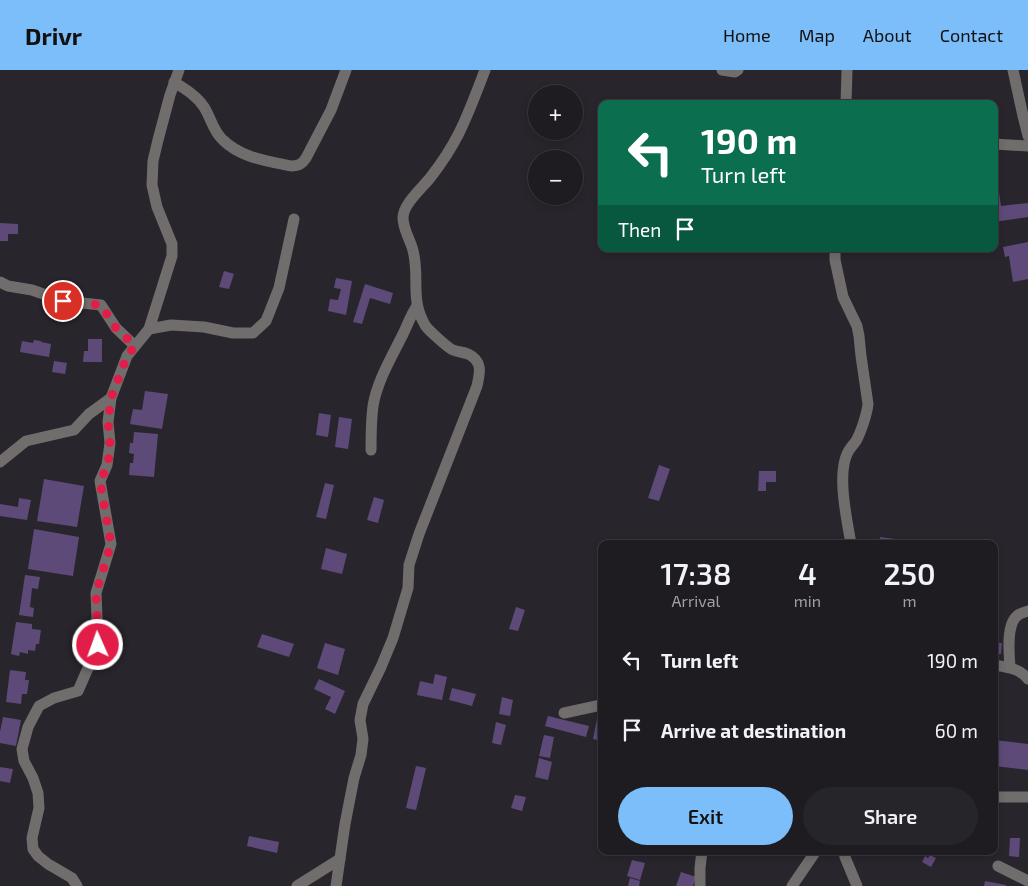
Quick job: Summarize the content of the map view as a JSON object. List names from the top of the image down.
{
  "page": {
    "header": "Drivr",
    "nav": [
      "Home",
      "Map",
      "About",
      "Contact"
    ],
    "map_buttons": ["+", "−"],
    "turn": ["190 m", "Turn left"],
    "then": "Then",
    "eta": [
      "17:38",
      "Arrival",
      "4",
      "min",
      "250",
      "m"
    ],
    "list": [
      {
        "name": "Turn left",
        "value": "190 m"
      },
      {
        "name": "Arrive at destination",
        "value": "60 m"
      }
    ],
    "buttons": ["Exit", "Share"]
  }
}
